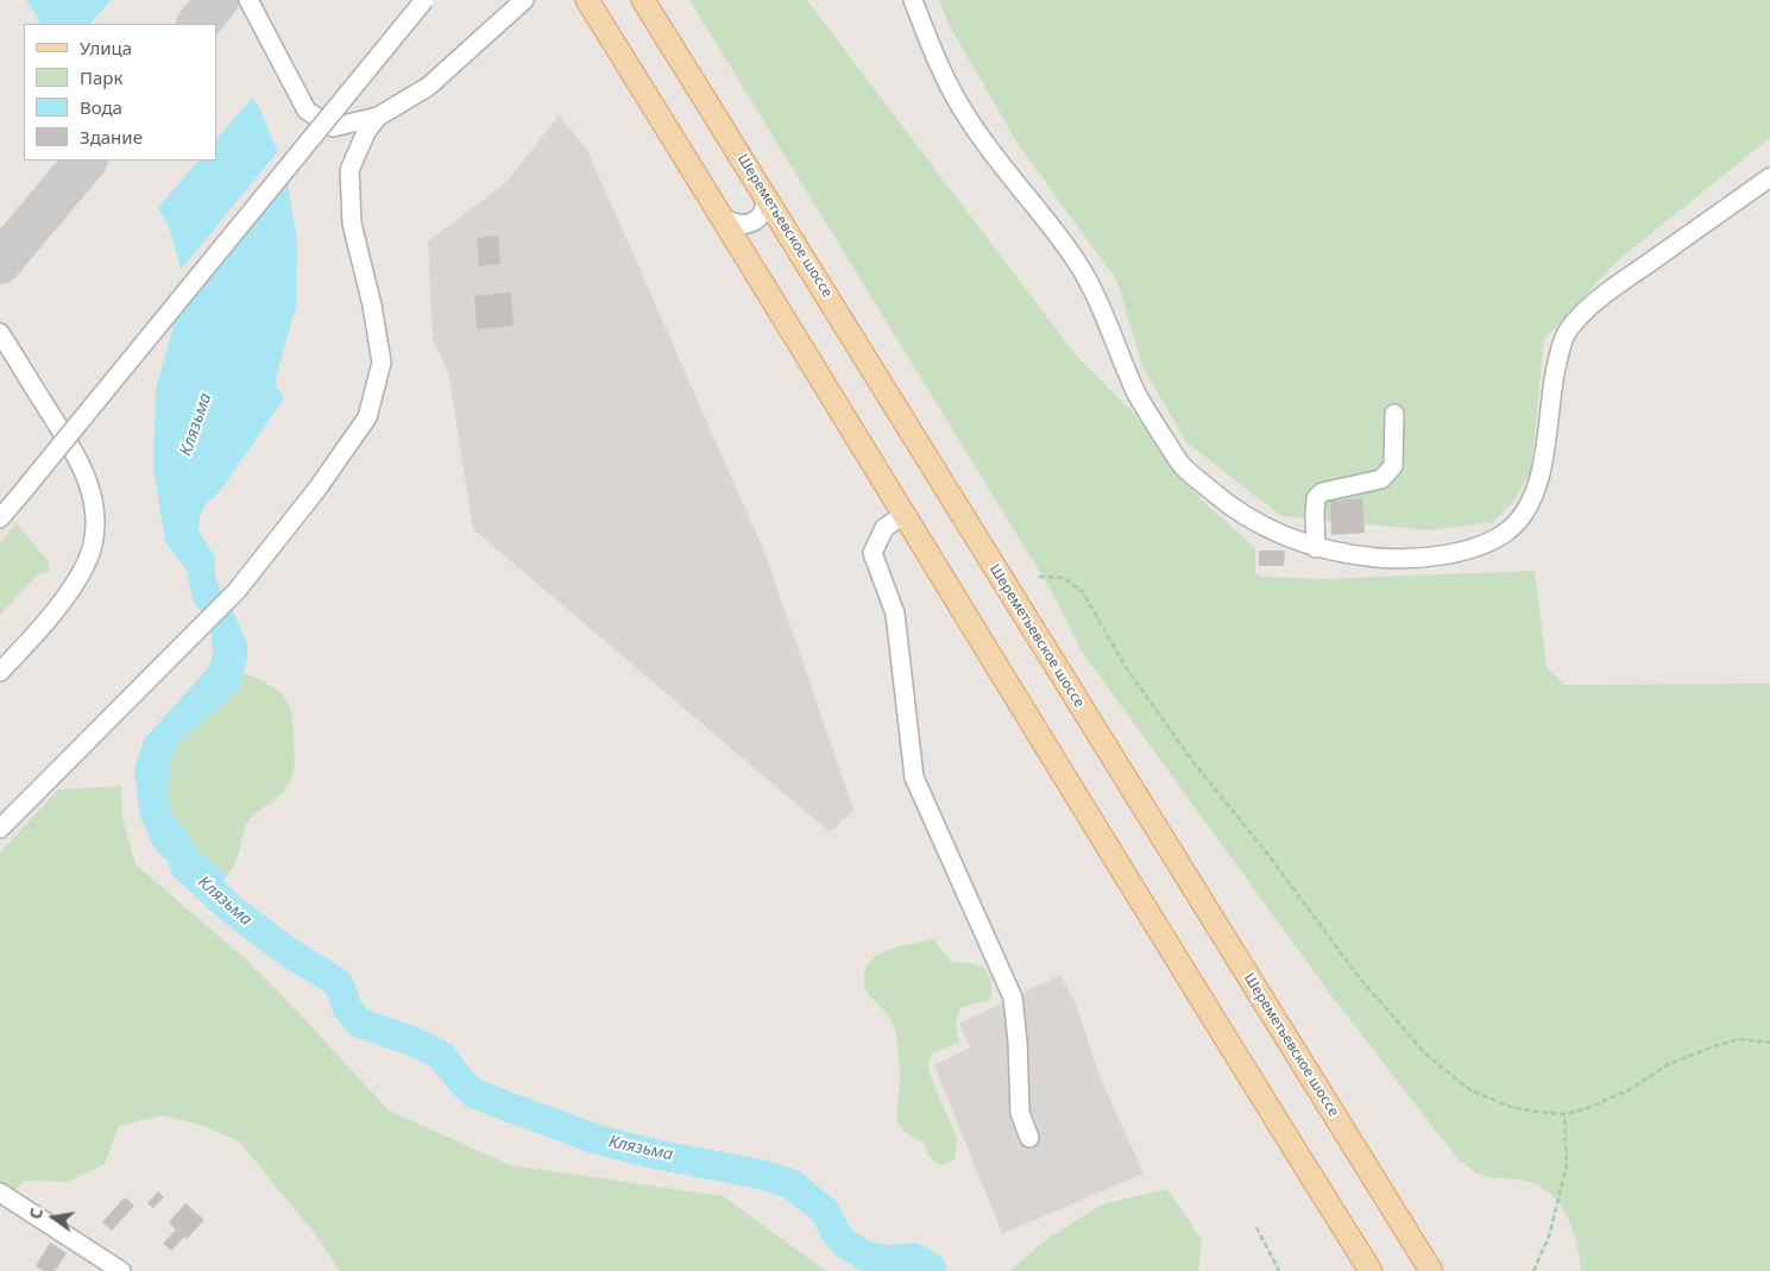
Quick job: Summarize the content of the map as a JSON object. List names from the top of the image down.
{
  "streets": {
    "main road": ["Шереметьевское шоссе"]
  },
  "water": ["Клязьма"],
  "legend": [
    "Улица",
    "Парк",
    "Вода",
    "Здание"
  ],
  "north": "left"
}
